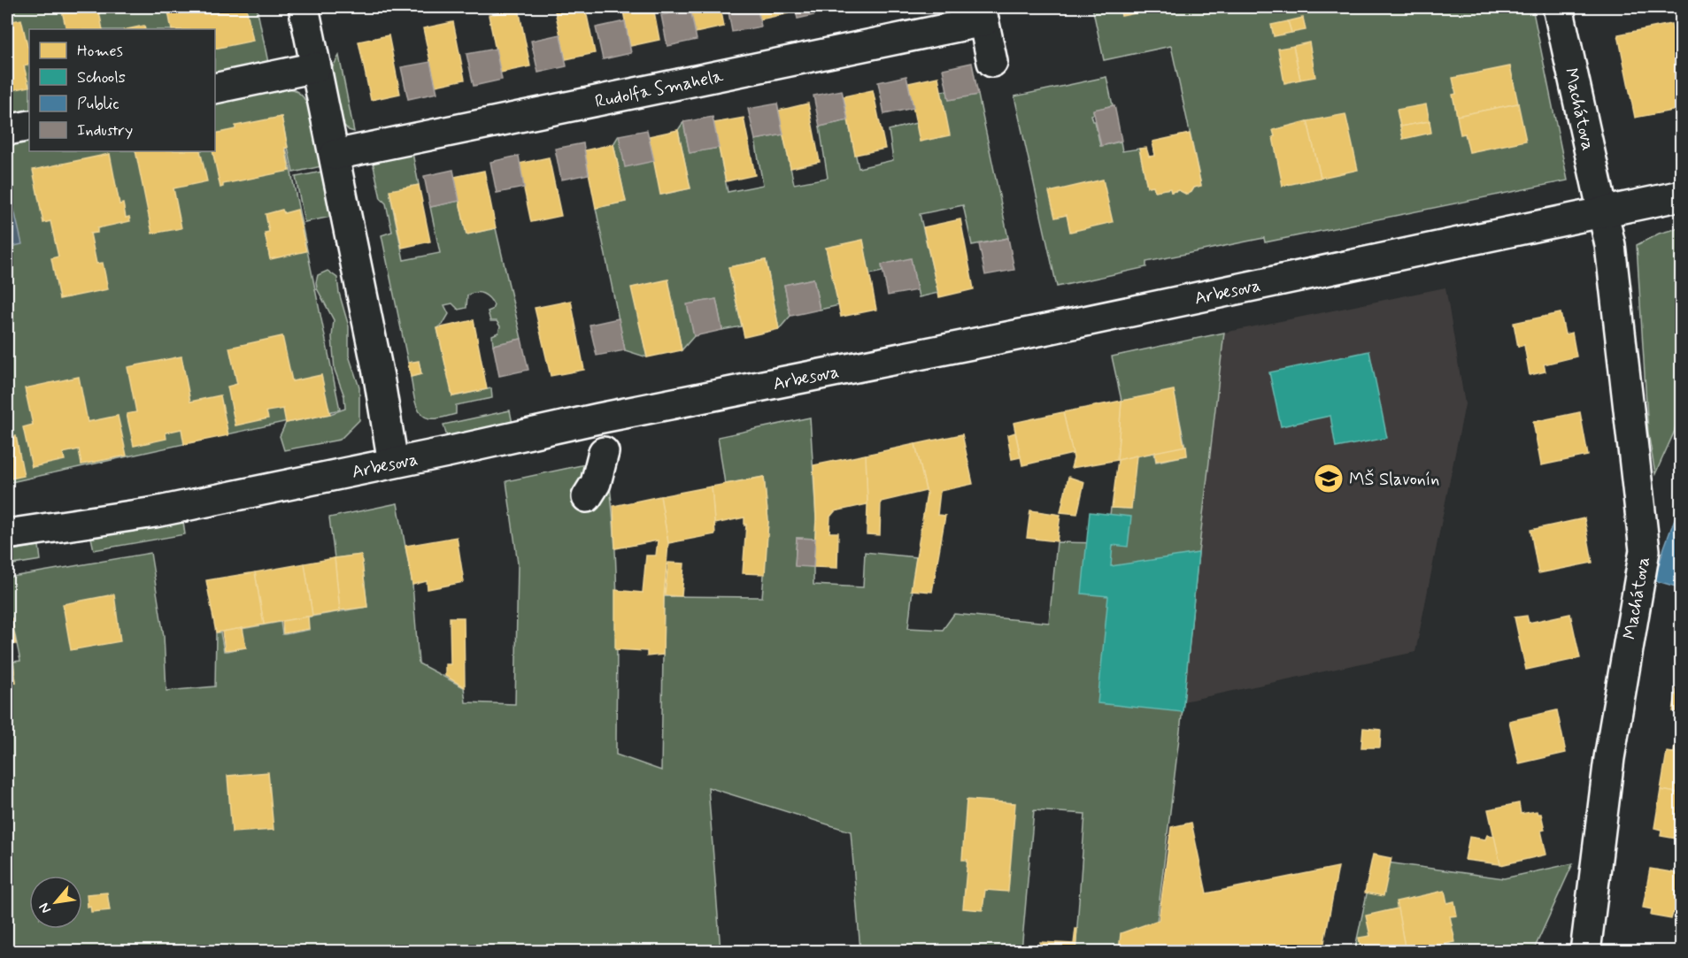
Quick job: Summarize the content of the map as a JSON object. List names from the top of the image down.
{
  "streets": {
    "street": ["Rudolfa Smahela", "Machátova", "Arbesova"]
  },
  "crossings": [
    ["Machátova", "Arbesova"]
  ],
  "places": {
    "school or university": ["MŠ Slavonín"]
  },
  "legend": [
    "Homes",
    "Schools",
    "Public",
    "Industry"
  ],
  "north": "bottom left"
}
